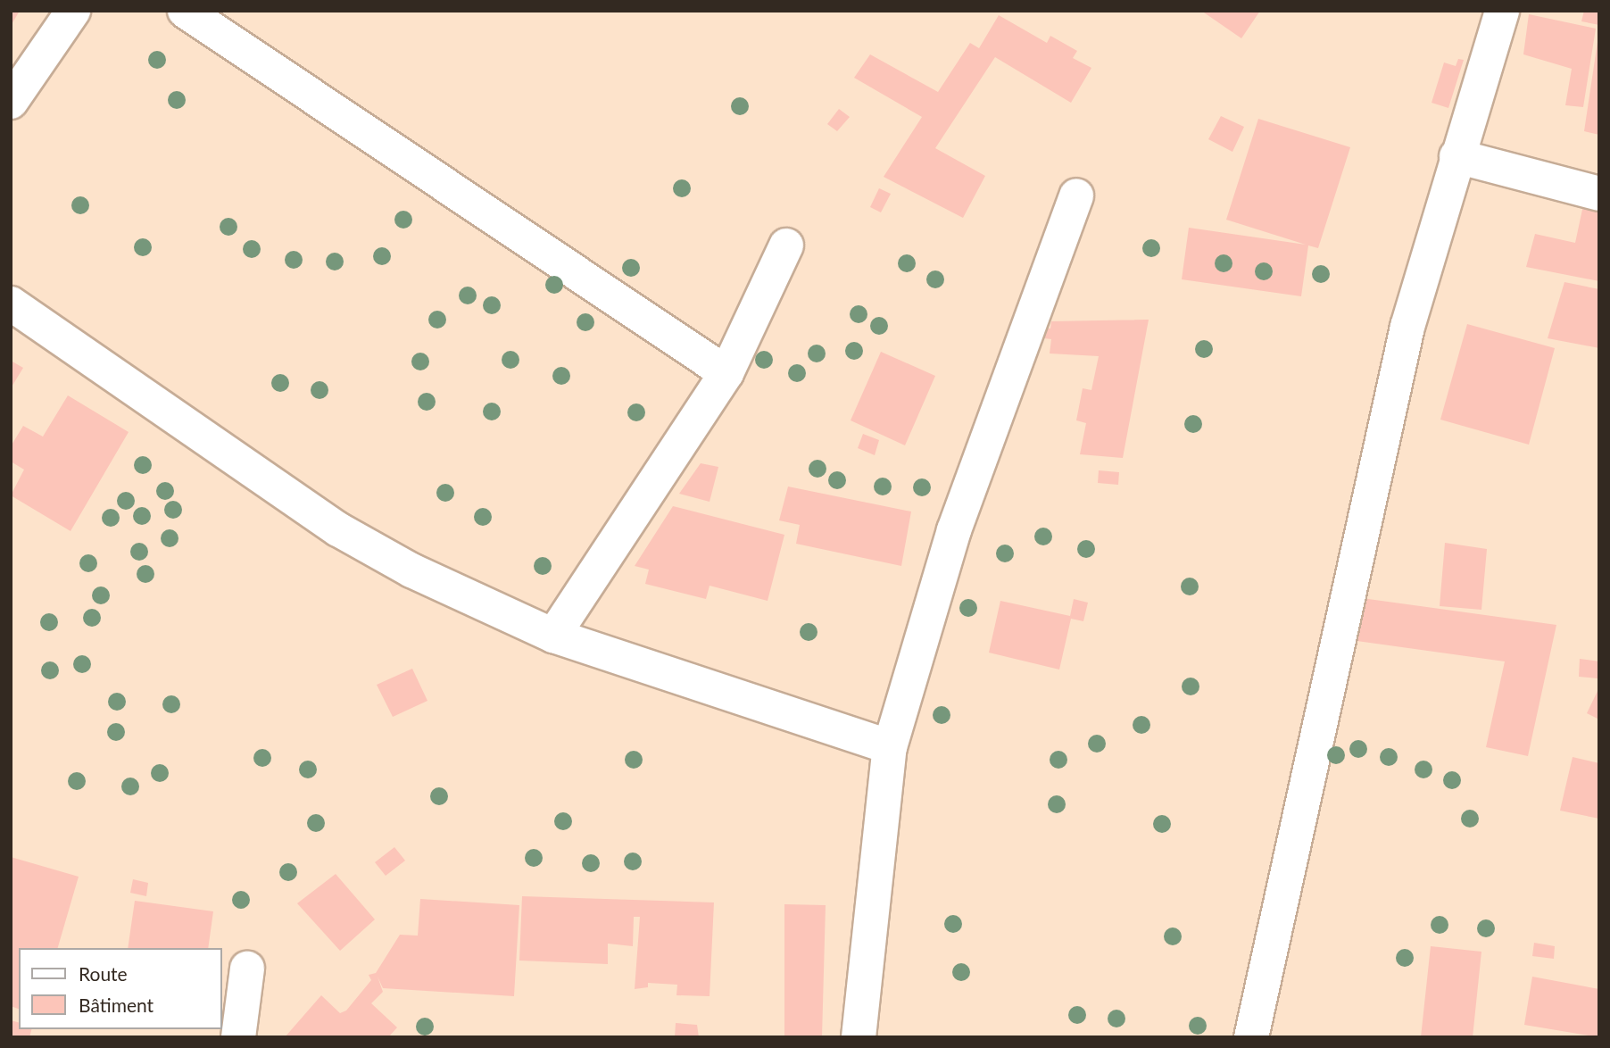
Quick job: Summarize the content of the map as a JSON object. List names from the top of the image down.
{
  "legend": ["Route", "Bâtiment"]
}
